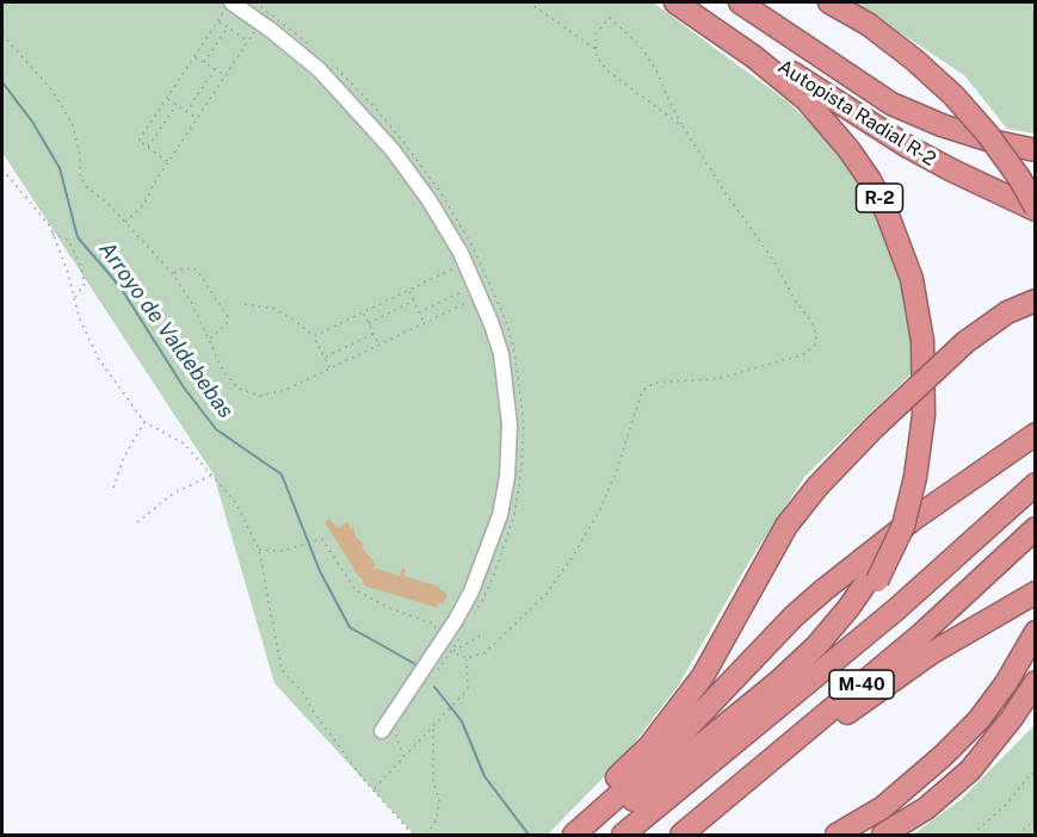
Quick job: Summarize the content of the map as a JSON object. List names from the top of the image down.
{
  "streets": {
    "highway": ["Autopista Radial R-2", "R-2", "M-40"]
  },
  "crossings": [
    ["Autopista Radial R-2", "M-40"]
  ],
  "water": ["Arroyo de Valdebebas"]
}
